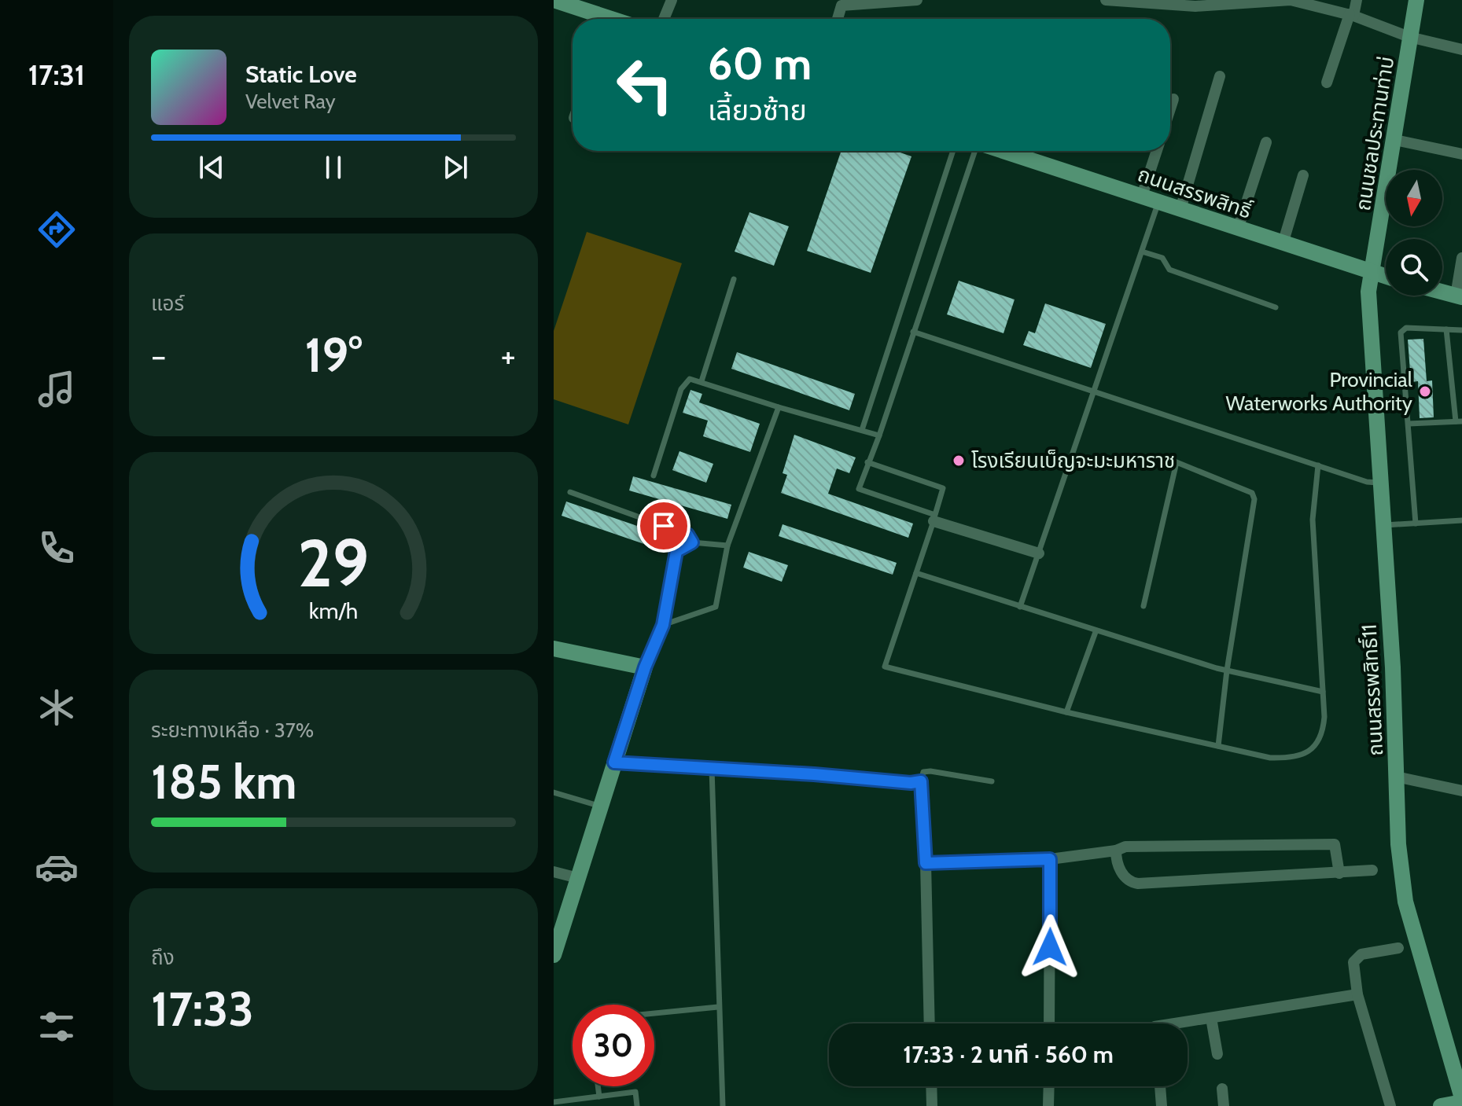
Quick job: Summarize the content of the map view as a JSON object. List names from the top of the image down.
{
  "streets": {
    "street": ["ถนนชลประทานท่าบ่", "ถนนสรรพสิทธิ์", "ถนนสรรพสิทธิ์11"]
  },
  "crossings": [
    ["ถนนชลประทานท่าบ่", "ถนนสรรพสิทธิ์"],
    ["ถนนชลประทานท่าบ่", "ถนนสรรพสิทธิ์11"],
    ["ถนนสรรพสิทธิ์", "ถนนสรรพสิทธิ์11"]
  ],
  "places": ["Provincial Waterworks Authority", "โรงเรียนเบ็ญจะมะมหาราช"],
  "north": "bottom",
  "page": {
    "tabs": "17:31",
    "turn": ["60 m", "เลี้ยวซ้าย"],
    "song": ["Static Love", "Velvet Ray"],
    "tile": [
      "แอร์",
      ["ระยะทางเหลือ · 37%", "185 km"],
      ["ถึง", "17:33"]
    ],
    "heat": ["−", "19°", "+"],
    "limit": "30",
    "trip": "17:33 · 2 นาที · 560 m",
    "gauge": ["29", "km/h"]
  }
}
